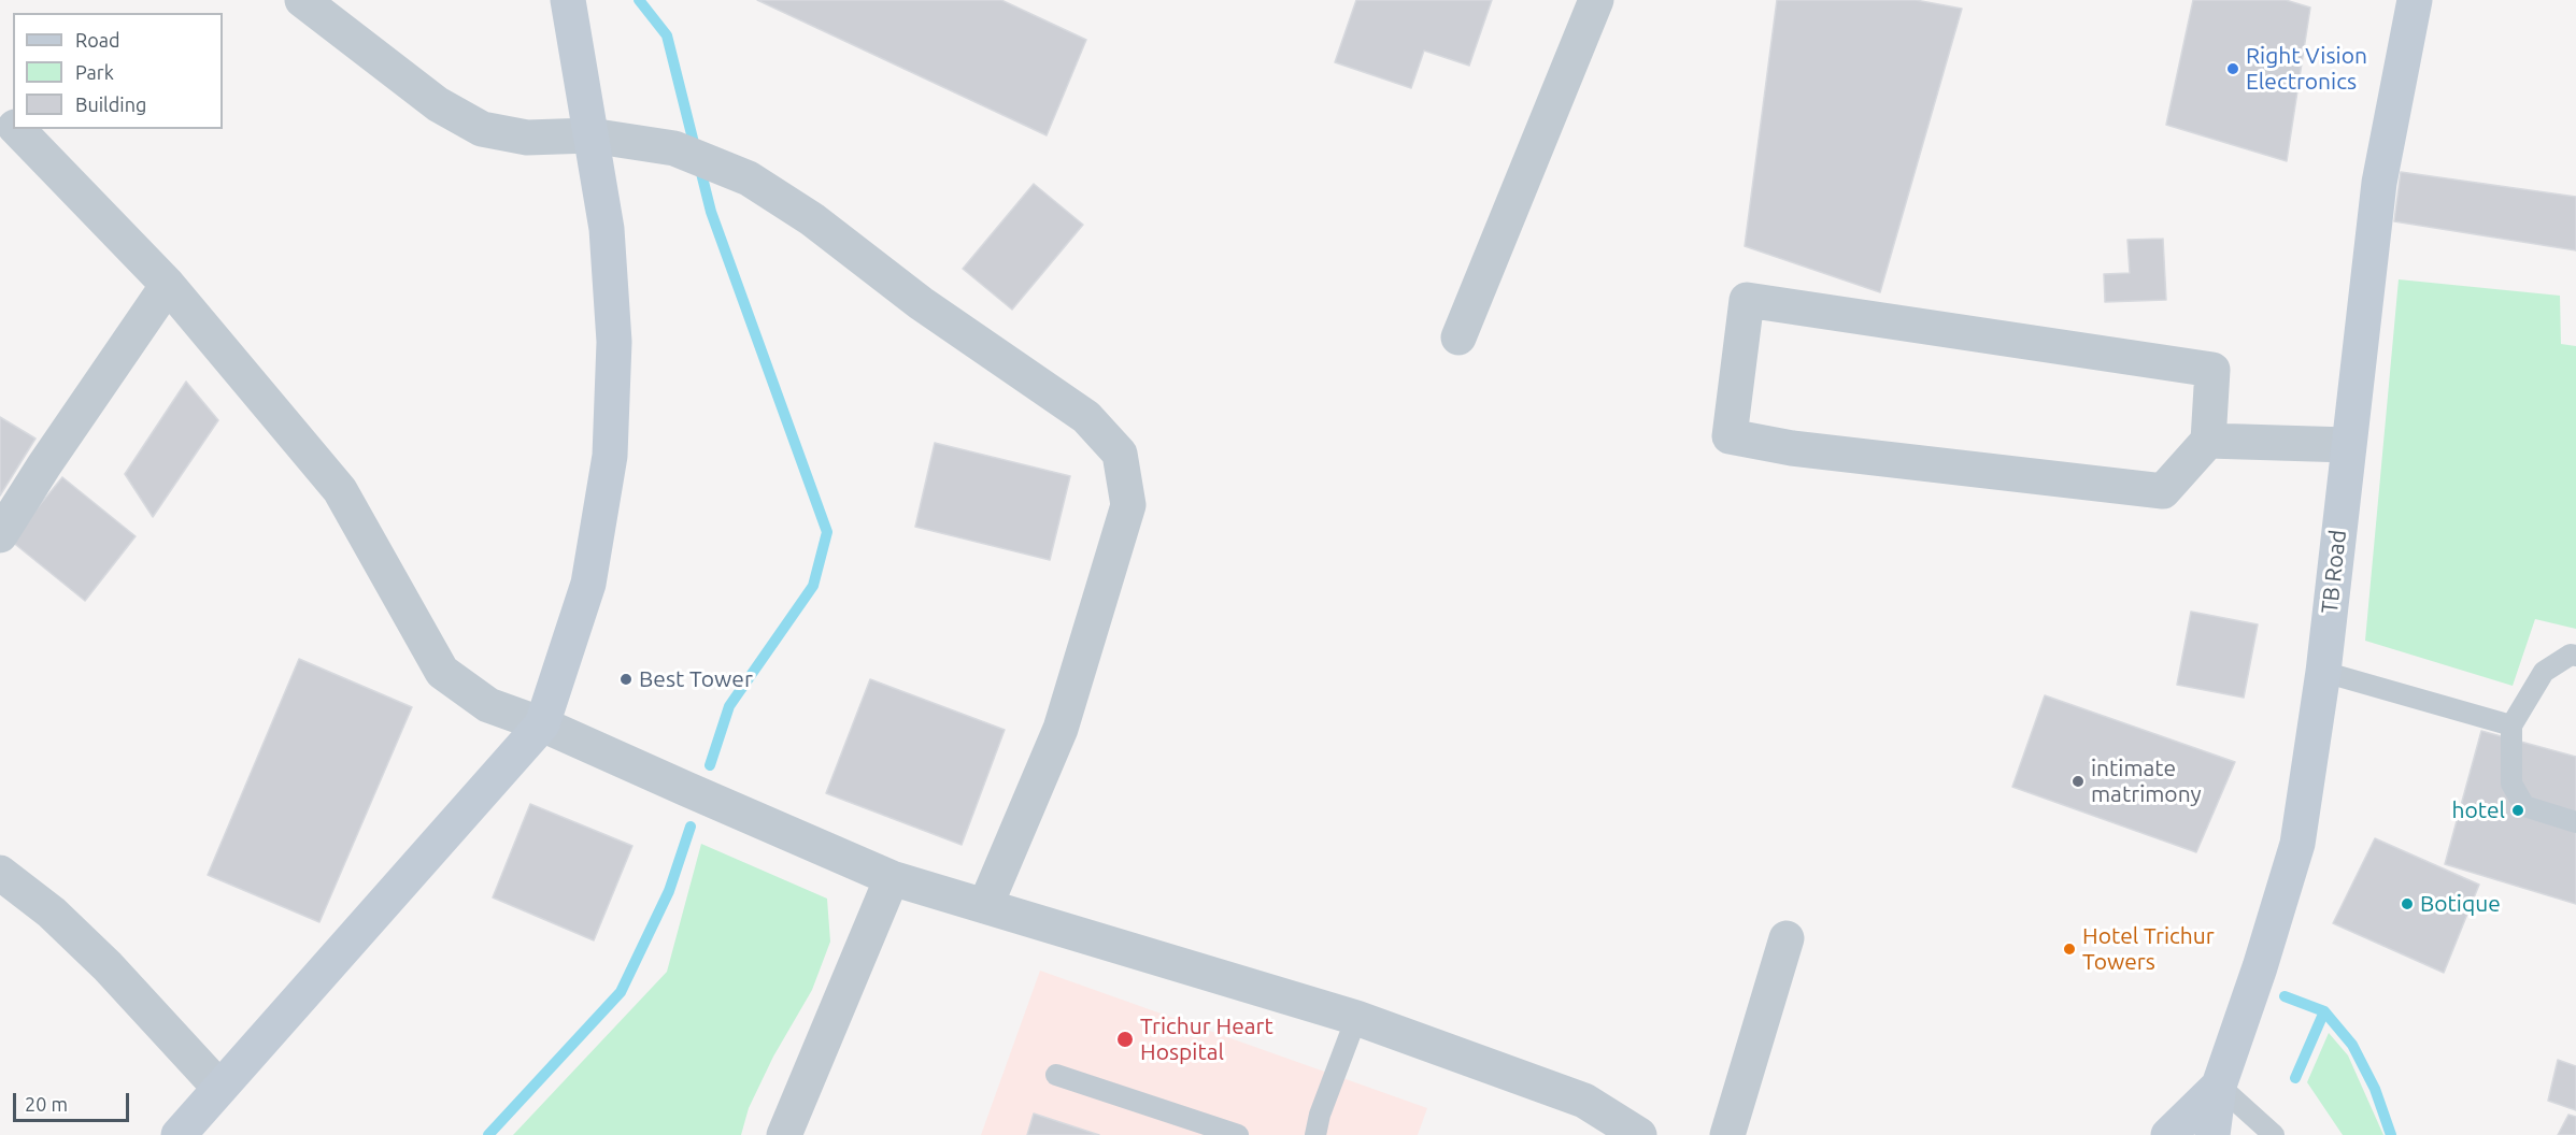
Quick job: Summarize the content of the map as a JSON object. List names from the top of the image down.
{
  "streets": {
    "main road": ["TB Road"]
  },
  "places": [
    "Right Vision Electronics",
    "Best Tower",
    "intimate matrimony",
    "hotel",
    "Botique",
    "Hotel Trichur Towers",
    "Trichur Heart Hospital"
  ],
  "legend": ["Road", "Park", "Building"],
  "scale_bar": "20 m"
}
